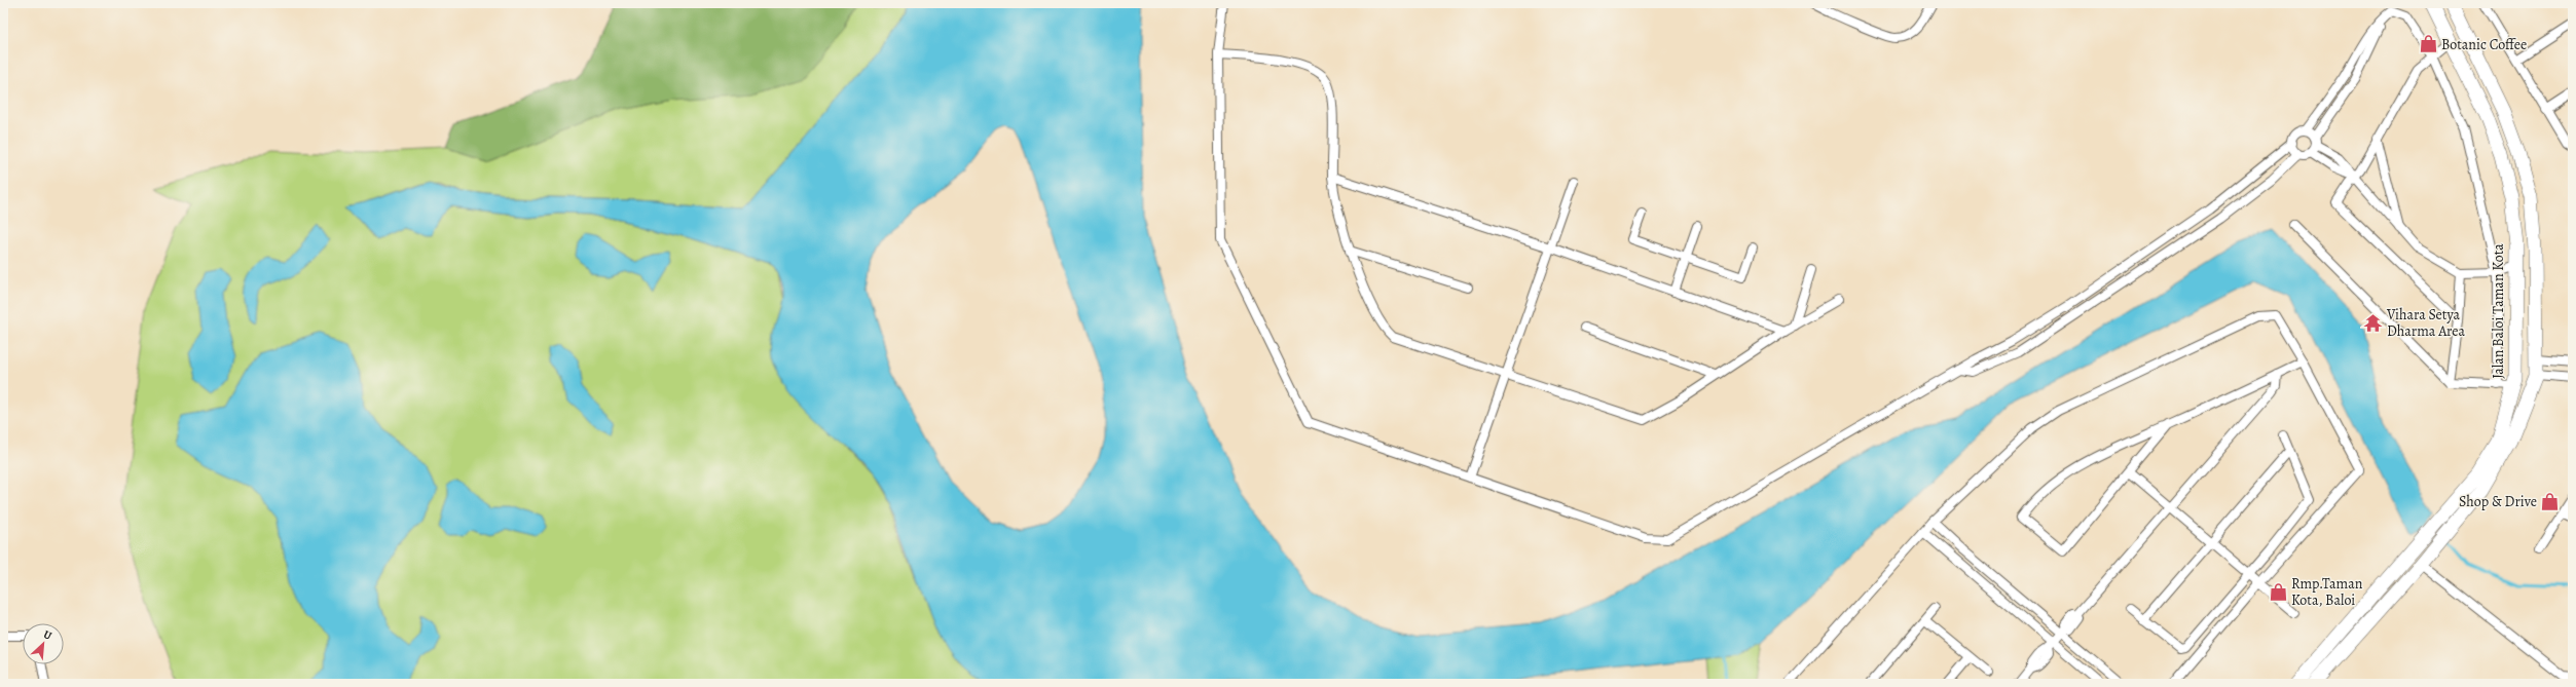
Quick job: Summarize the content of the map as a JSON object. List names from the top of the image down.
{
  "streets": {
    "highway": ["Jalan Baloi Taman Kota"]
  },
  "places": {
    "shop": ["Botanic Coffee", "Shop & Drive", "Rmp.Taman Kota, Baloi"],
    "temple": ["Vihara Setya Dharma Area"]
  },
  "north": "top right"
}
